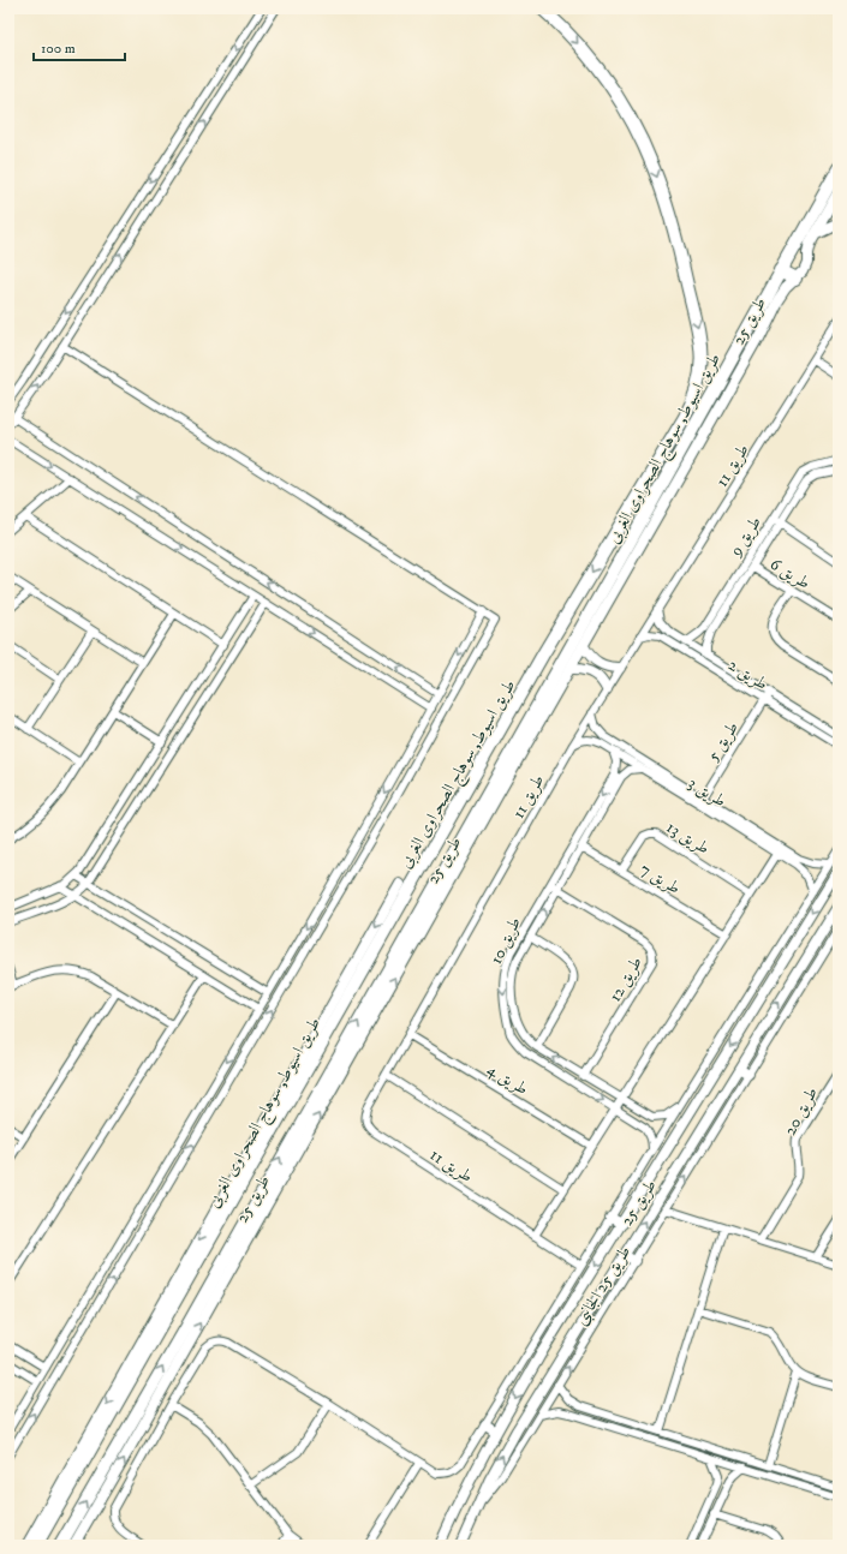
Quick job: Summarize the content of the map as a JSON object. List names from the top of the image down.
{
  "streets": {
    "main road": ["طريق اسيوط, سوهاج الصحراوى الغربى"],
    "street": [
      "طريق 25",
      "طريق 11",
      "طريق 9",
      "طريق 6",
      "طريق 2",
      "طريق 5",
      "طريق 3",
      "طريق 13",
      "طريق 7",
      "طريق 10",
      "طريق 12",
      "طريق 4",
      "طريق 20",
      "طريق 25 الجانبى"
    ]
  },
  "crossings": [
    ["طريق 25", "طريق اسيوط, سوهاج الصحراوى الغربى"],
    ["طريق 25", "طريق 25 الجانبى"],
    ["طريق 11", "طريق 2"],
    ["طريق 11", "طريق 3"],
    ["طريق 11", "طريق 4"],
    ["طريق 9", "طريق 6"],
    ["طريق 9", "طريق 2"],
    ["طريق 2", "طريق 5"],
    ["طريق 5", "طريق 3"],
    ["طريق 3", "طريق 10"],
    ["طريق 13", "طريق 7"],
    ["طريق 7", "طريق 10"],
    ["طريق 10", "طريق 12"]
  ],
  "scale_bar": "100 m"
}
